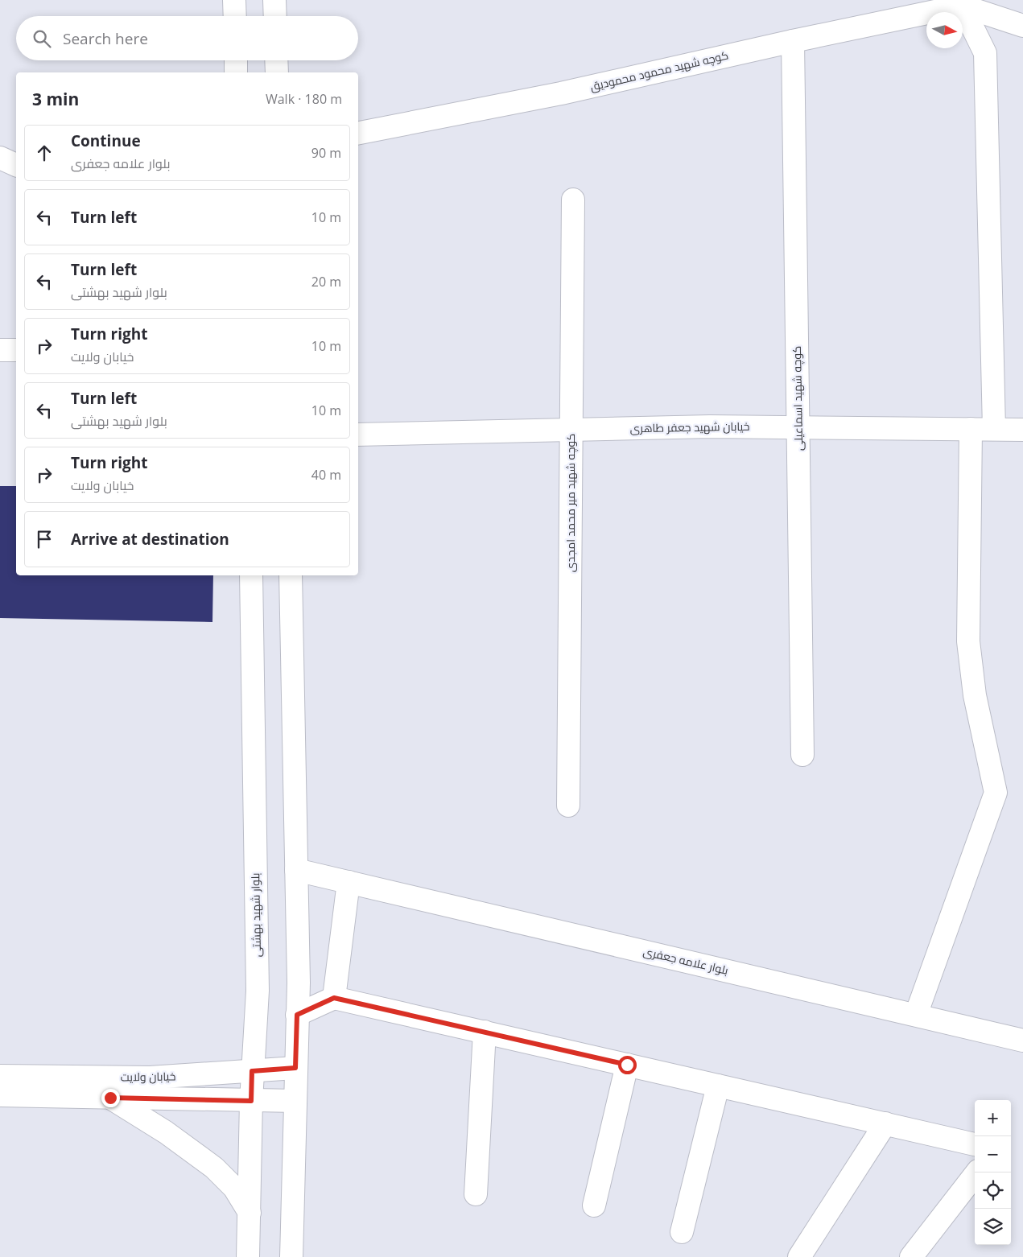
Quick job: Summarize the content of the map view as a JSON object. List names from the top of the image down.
{
  "streets": {
    "street": [
      "کوچه شهید محمود محمودیق",
      "کوچه شهید اسماعیلی",
      "خیابان شهید جعفر طاهری",
      "کوچه شهید میر محمد امجدی",
      "بلوار شهید بهشتی",
      "بلوار علامه جعفری",
      "خیابان ولایت"
    ]
  },
  "crossings": [
    ["کوچه شهید محمود محمودیق", "کوچه شهید اسماعیلی"],
    ["کوچه شهید اسماعیلی", "خیابان شهید جعفر طاهری"],
    ["خیابان شهید جعفر طاهری", "کوچه شهید میر محمد امجدی"],
    ["بلوار شهید بهشتی", "خیابان ولایت"]
  ],
  "north": "right",
  "page": {
    "search": "Search here",
    "heading": ["3 min", "Walk · 180 m"],
    "list": [
      ["Continue", "بلوار علامه جعفری", "90 m"],
      ["Turn left", "10 m"],
      ["Turn left", "بلوار شهید بهشتی", "20 m"],
      ["Turn right", "خیابان ولایت", "10 m"],
      ["Turn left", "بلوار شهید بهشتی", "10 m"],
      ["Turn right", "خیابان ولایت", "40 m"],
      "Arrive at destination"
    ],
    "map_buttons": ["+", "−"]
  }
}
